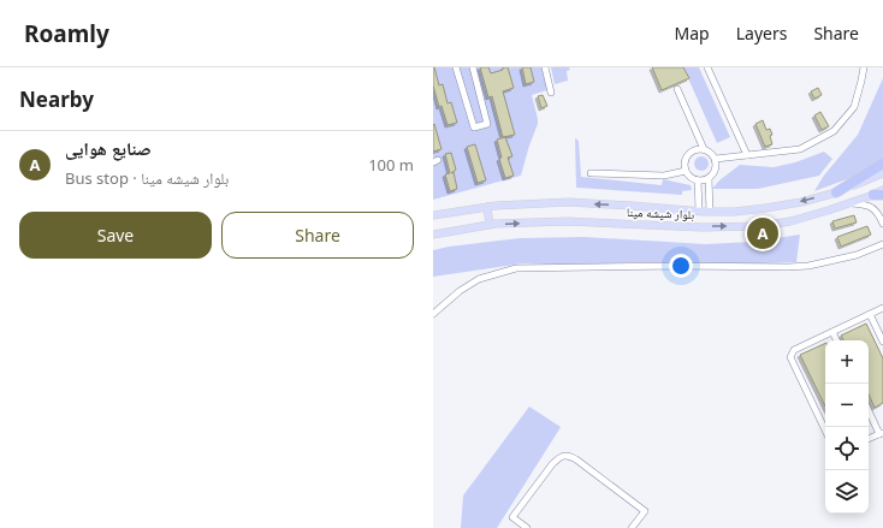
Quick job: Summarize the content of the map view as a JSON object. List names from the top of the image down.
{
  "streets": {
    "main road": ["بلوار شیشه مینا"]
  },
  "page": {
    "header": "Roamly",
    "nav": ["Map", "Layers", "Share"],
    "heading": "Nearby",
    "list": [
      {
        "mark": "A",
        "name": "صنایع هوایی",
        "note": "Bus stop · بلوار شیشه مینا",
        "value": "100 m"
      }
    ],
    "buttons": ["Save", "Share"],
    "pins": "A",
    "map_buttons": ["+", "−"]
  }
}
